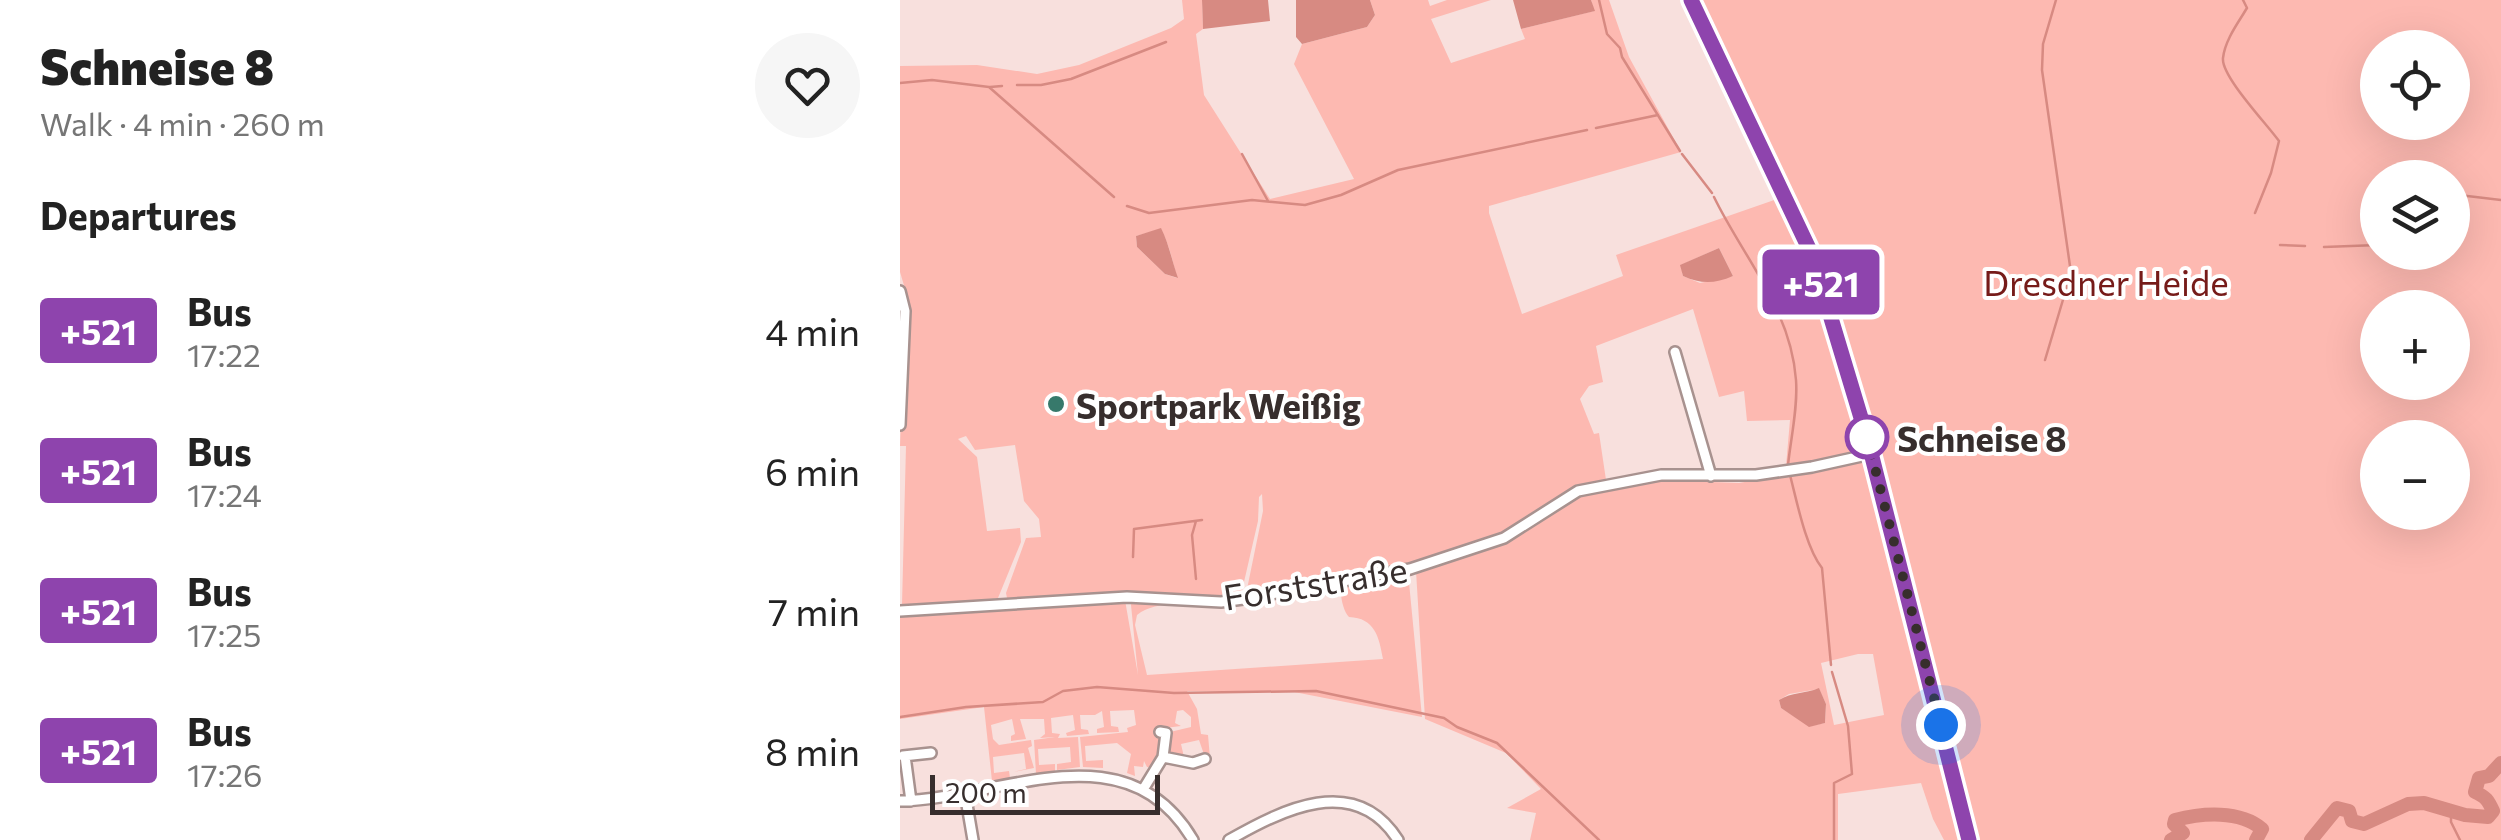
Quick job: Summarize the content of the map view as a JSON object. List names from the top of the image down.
{
  "streets": {
    "street": ["Forststraße"]
  },
  "parks": ["Dresdner Heide"],
  "places": ["Sportpark Weißig", "Schneise 8"],
  "lines": ["bus line +521"],
  "scale_bar": "200 m",
  "page": {
    "heading": [
      ["Schneise 8", "Walk · 4 min · 260 m"],
      "Departures"
    ],
    "on_map": "+521",
    "map_buttons": ["+", "−"],
    "list": [
      {
        "mark": "+521",
        "name": "Bus",
        "note": "17:22",
        "value": "4 min"
      },
      {
        "mark": "+521",
        "name": "Bus",
        "note": "17:24",
        "value": "6 min"
      },
      {
        "mark": "+521",
        "name": "Bus",
        "note": "17:25",
        "value": "7 min"
      },
      {
        "mark": "+521",
        "name": "Bus",
        "note": "17:26",
        "value": "8 min"
      }
    ],
    "scale": "200 m"
  }
}
